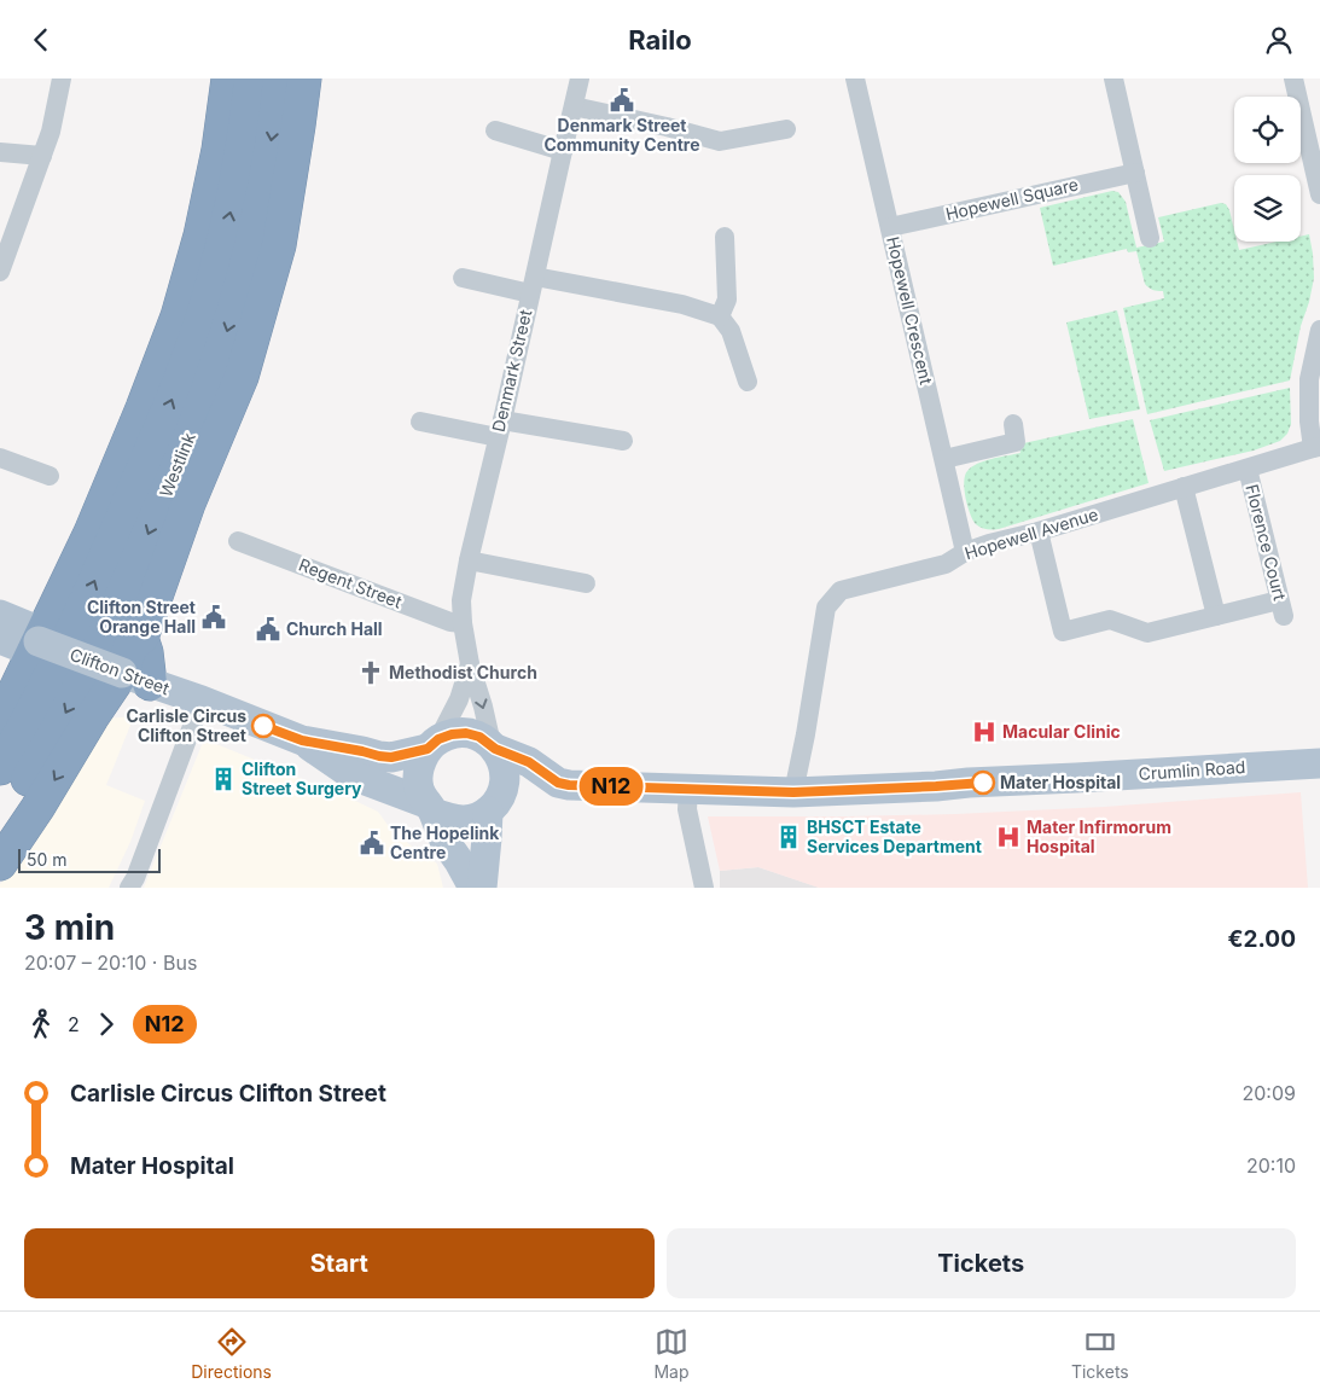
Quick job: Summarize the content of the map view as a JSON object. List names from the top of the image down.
{
  "streets": {
    "highway": ["Westlink"],
    "main road": ["Clifton Street", "Crumlin Road"],
    "street": [
      "Hopewell Square",
      "Hopewell Crescent",
      "Denmark Street",
      "Hopewell Avenue",
      "Florence Court",
      "Regent Street"
    ]
  },
  "crossings": [
    ["Hopewell Square", "Hopewell Crescent"],
    ["Hopewell Crescent", "Hopewell Avenue"],
    ["Denmark Street", "Regent Street"],
    ["Denmark Street", "Clifton Street"],
    ["Denmark Street", "Crumlin Road"],
    ["Hopewell Avenue", "Florence Court"],
    ["Hopewell Avenue", "Crumlin Road"],
    ["Clifton Street", "Crumlin Road"]
  ],
  "places": {
    "public building": [
      "Denmark Street Community Centre",
      "Clifton Street Orange Hall",
      "Church Hall",
      "The Hopelink Centre"
    ],
    "church": ["Methodist Church"],
    "other": ["Carlisle Circus Clifton Street", "Mater Hospital"],
    "hospital": ["Macular Clinic", "Mater Infirmorum Hospital"],
    "building": ["Clifton Street Surgery", "BHSCT Estate Services Department"]
  },
  "lines": ["bus line N12"],
  "scale_bar": "50 m",
  "page": {
    "header": "Railo",
    "on_map": "N12",
    "scale": "50 m",
    "heading": ["3 min", "20:07 – 20:10 · Bus", "€2.00"],
    "legs": ["2", "N12"],
    "list": [
      {
        "name": "Carlisle Circus Clifton Street",
        "value": "20:09"
      },
      {
        "name": "Mater Hospital",
        "value": "20:10"
      }
    ],
    "buttons": ["Start", "Tickets"],
    "tabs": ["Directions", "Map", "Tickets"]
  }
}
